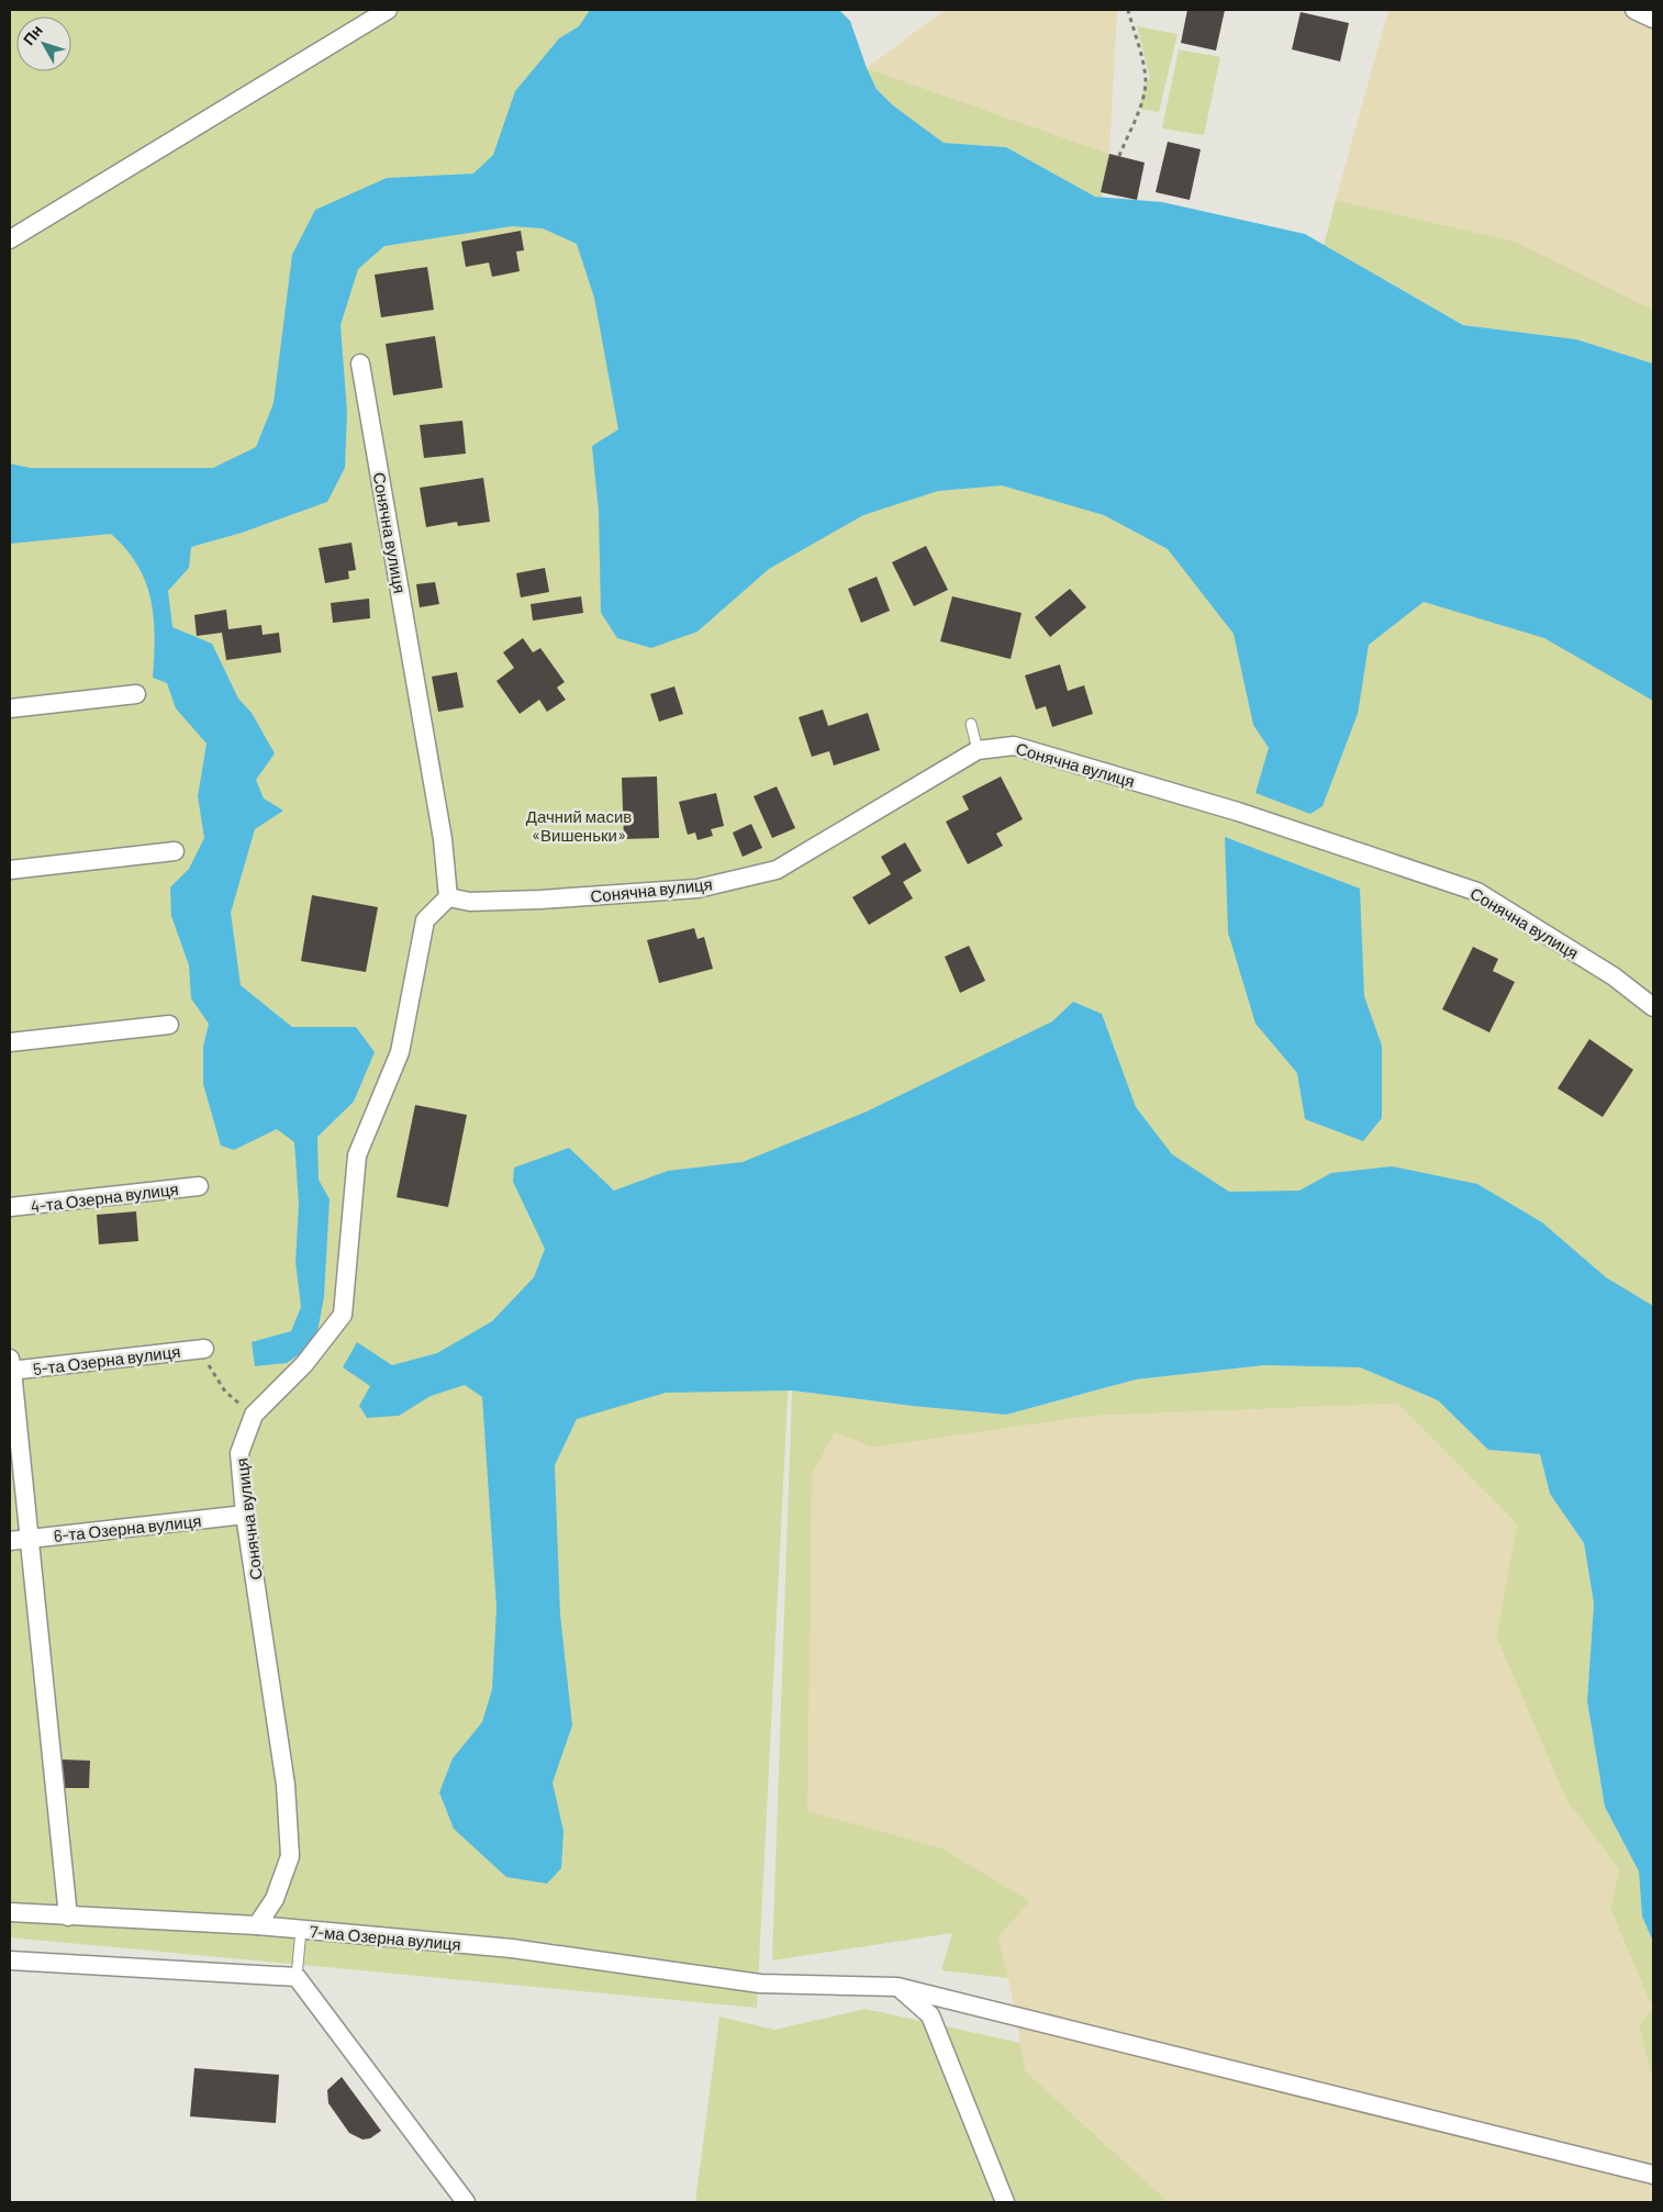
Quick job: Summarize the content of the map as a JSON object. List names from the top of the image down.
{
  "streets": {
    "street": [
      "Сонячна вулиця",
      "4-та Озерна вулиця",
      "5-та Озерна вулиця",
      "6-та Озерна вулиця",
      "7-ма Озерна вулиця"
    ]
  },
  "crossings": [
    ["Сонячна вулиця", "6-та Озерна вулиця"],
    ["Сонячна вулиця", "7-ма Озерна вулиця"]
  ],
  "parks": ["Дачний масив «Вишеньки»"],
  "north": "top left"
}
